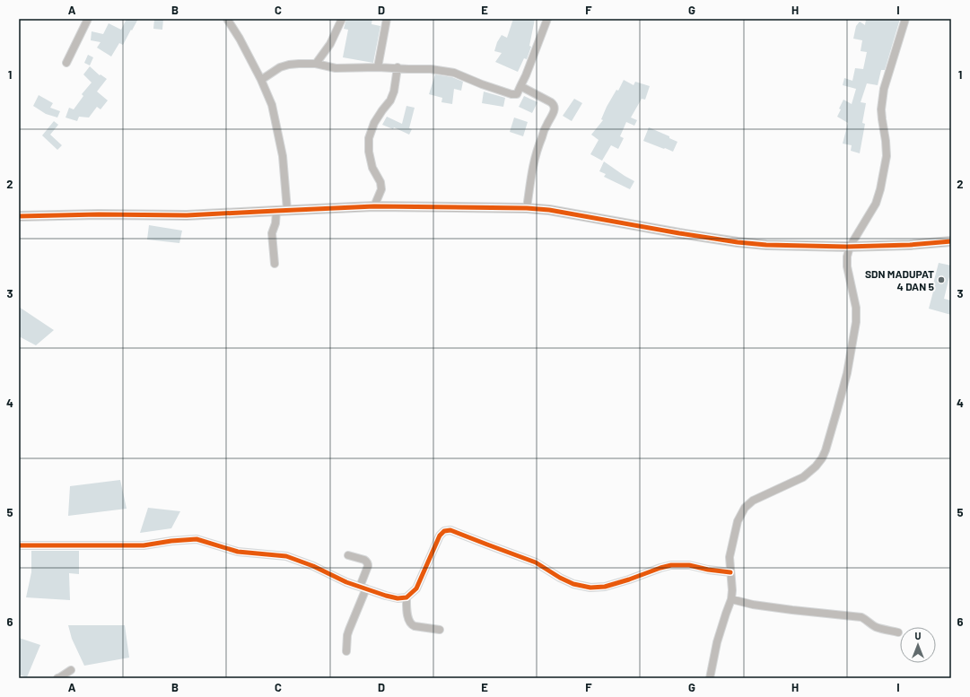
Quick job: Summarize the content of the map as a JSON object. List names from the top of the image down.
{
  "places": ["SDN MADUPAT 4 DAN 5"],
  "north": "top",
  "grid": {
    "columns": [
      "A",
      "B",
      "C",
      "D",
      "E",
      "F",
      "G",
      "H",
      "I"
    ],
    "rows": [
      "1",
      "2",
      "3",
      "4",
      "5",
      "6"
    ]
  }
}
